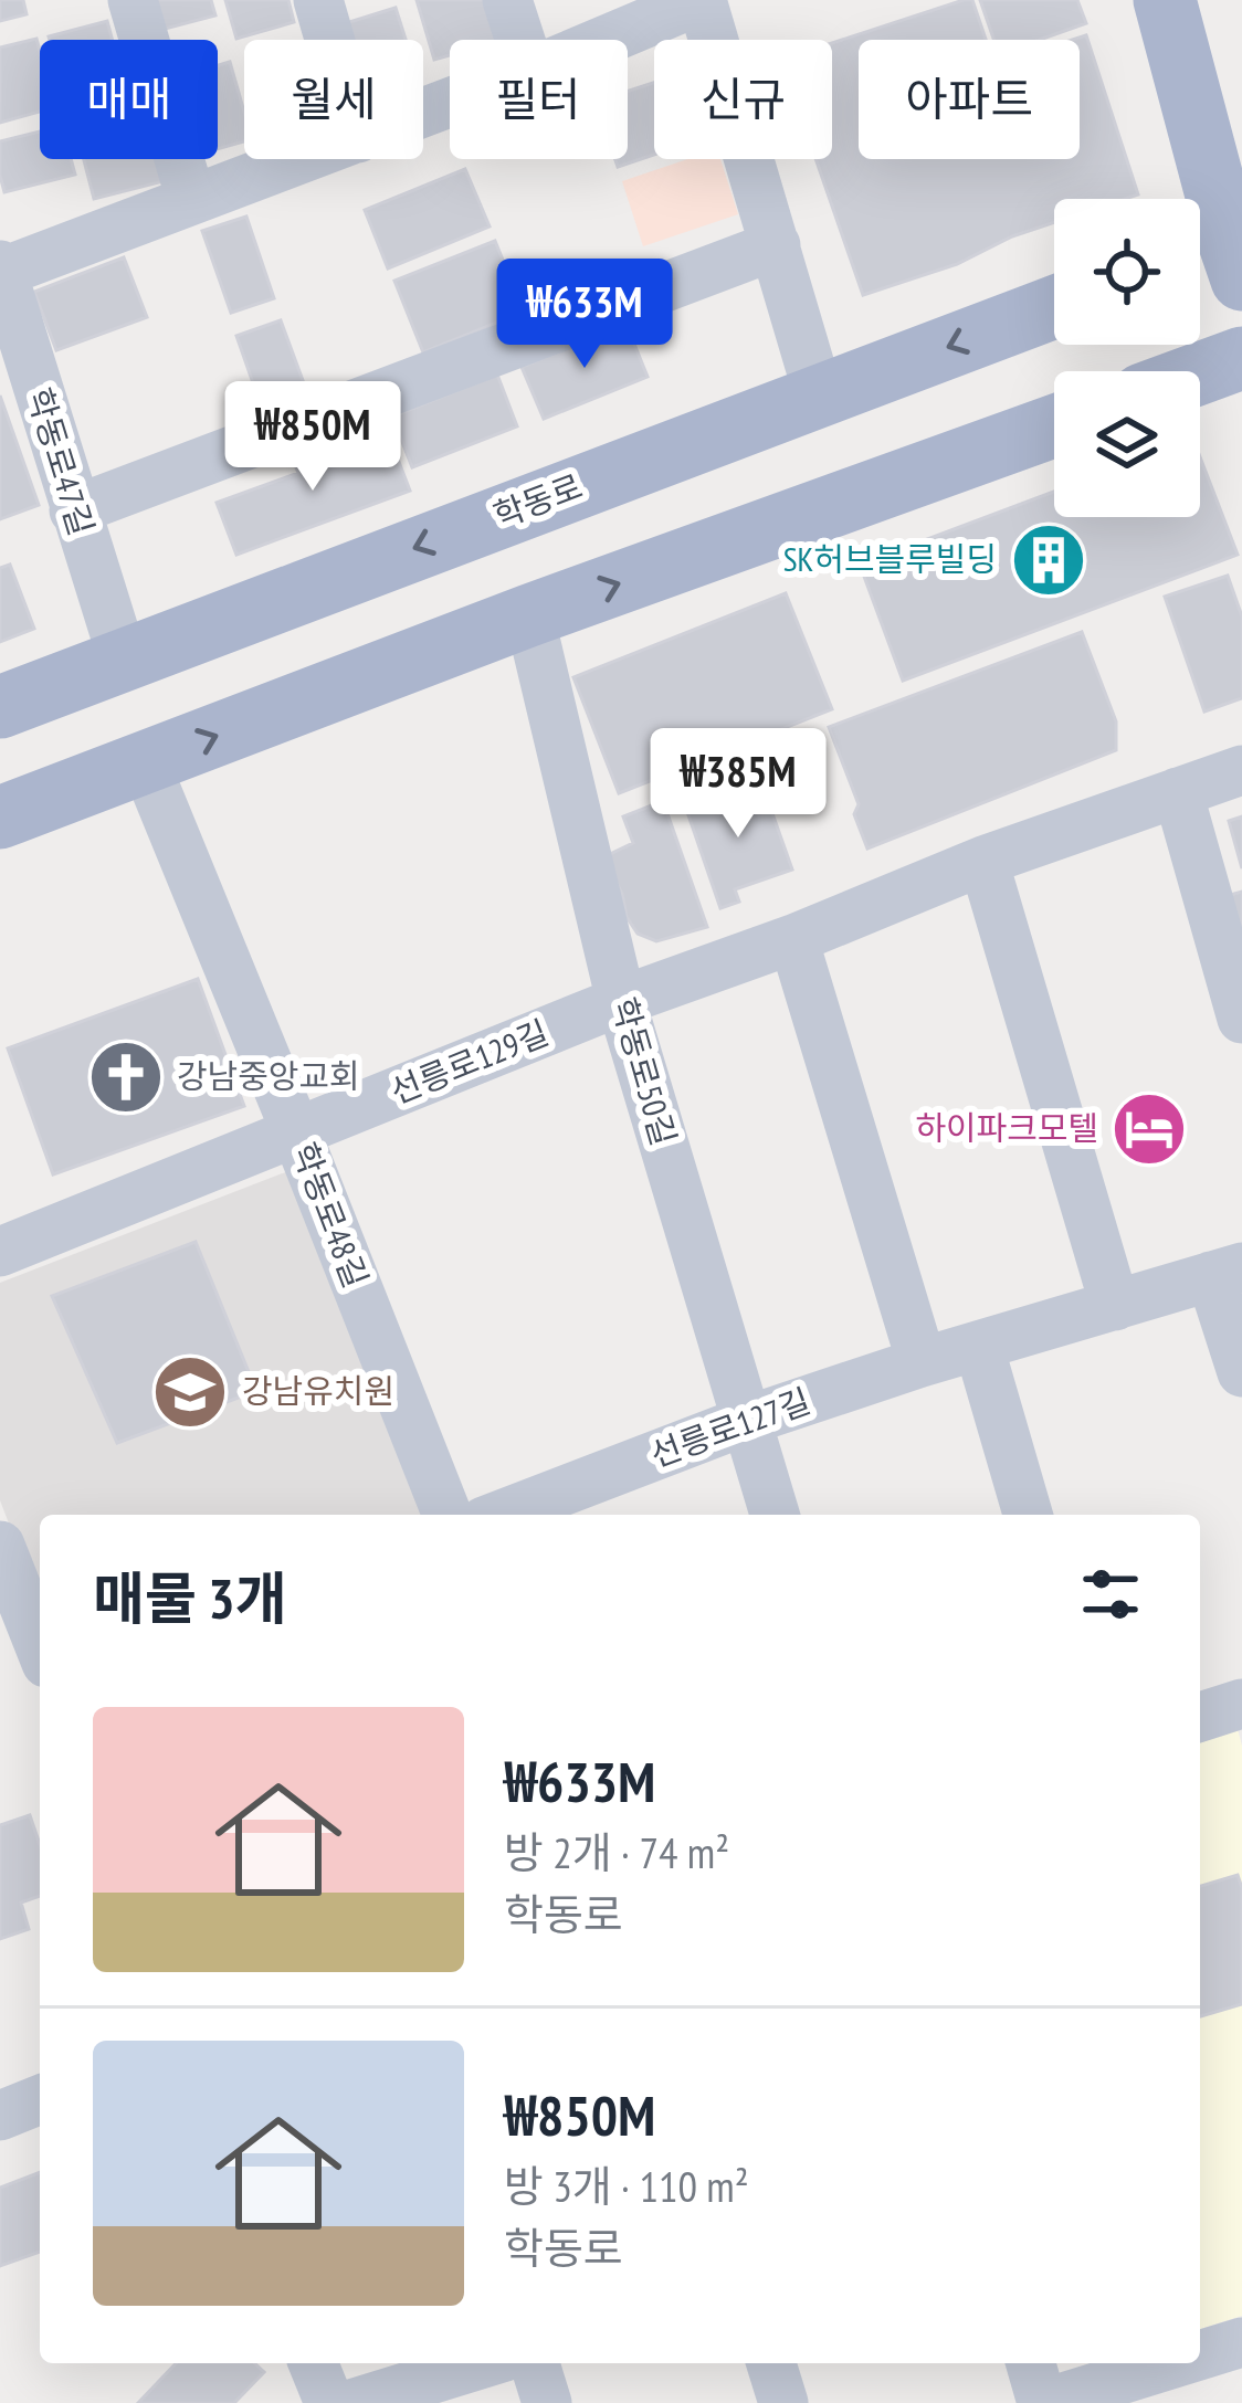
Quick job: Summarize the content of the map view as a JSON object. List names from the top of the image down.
{
  "streets": {
    "main road": ["학동로"],
    "street": [
      "학동로47길",
      "선릉로129길",
      "학동로50길",
      "학동로48길",
      "선릉로127길"
    ]
  },
  "crossings": [
    ["학동로47길", "학동로"],
    ["선릉로129길", "학동로50길"],
    ["선릉로129길", "학동로48길"],
    ["학동로50길", "선릉로127길"]
  ],
  "places": {
    "building": ["SK허브블루빌딩"],
    "church": ["강남중앙교회"],
    "hotel": ["하이파크모텔"],
    "school or university": ["강남유치원"]
  },
  "page": {
    "chip": [
      "매매",
      "월세",
      "필터",
      "신규",
      "아파트"
    ],
    "price": ["₩633M", "₩850M", "₩385M"],
    "heading": "매물 3개",
    "list": [
      {
        "name": "₩633M",
        "note": "방 2개 · 74 m² · 학동로"
      },
      {
        "name": "₩850M",
        "note": "방 3개 · 110 m² · 학동로"
      }
    ]
  }
}
